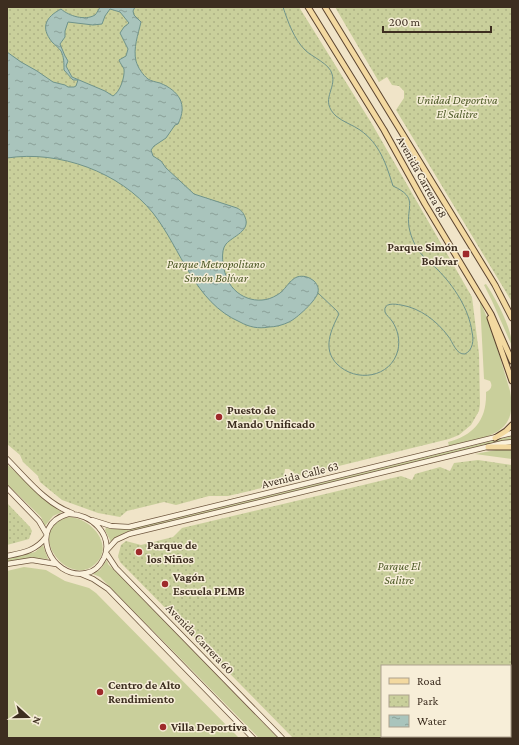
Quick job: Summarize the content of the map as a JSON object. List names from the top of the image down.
{
  "streets": {
    "main road": ["Avenida Carrera 68", "Avenida Calle 63", "Avenida Carrera 60"]
  },
  "crossings": [
    ["Avenida Calle 63", "Avenida Carrera 60"]
  ],
  "parks": ["Unidad Deportiva El Salitre", "Parque Metropolitano Simón Bolívar", "Parque El Salitre"],
  "places": {
    "transit": ["Parque Simón Bolívar"],
    "other": [
      "Puesto de Mando Unificado",
      "Parque de los Niños",
      "Vagón Escuela PLMB",
      "Centro de Alto Rendimiento",
      "Villa Deportiva"
    ]
  },
  "legend": ["Road", "Park", "Water"],
  "scale_bar": "200 m",
  "north": "right"
}
